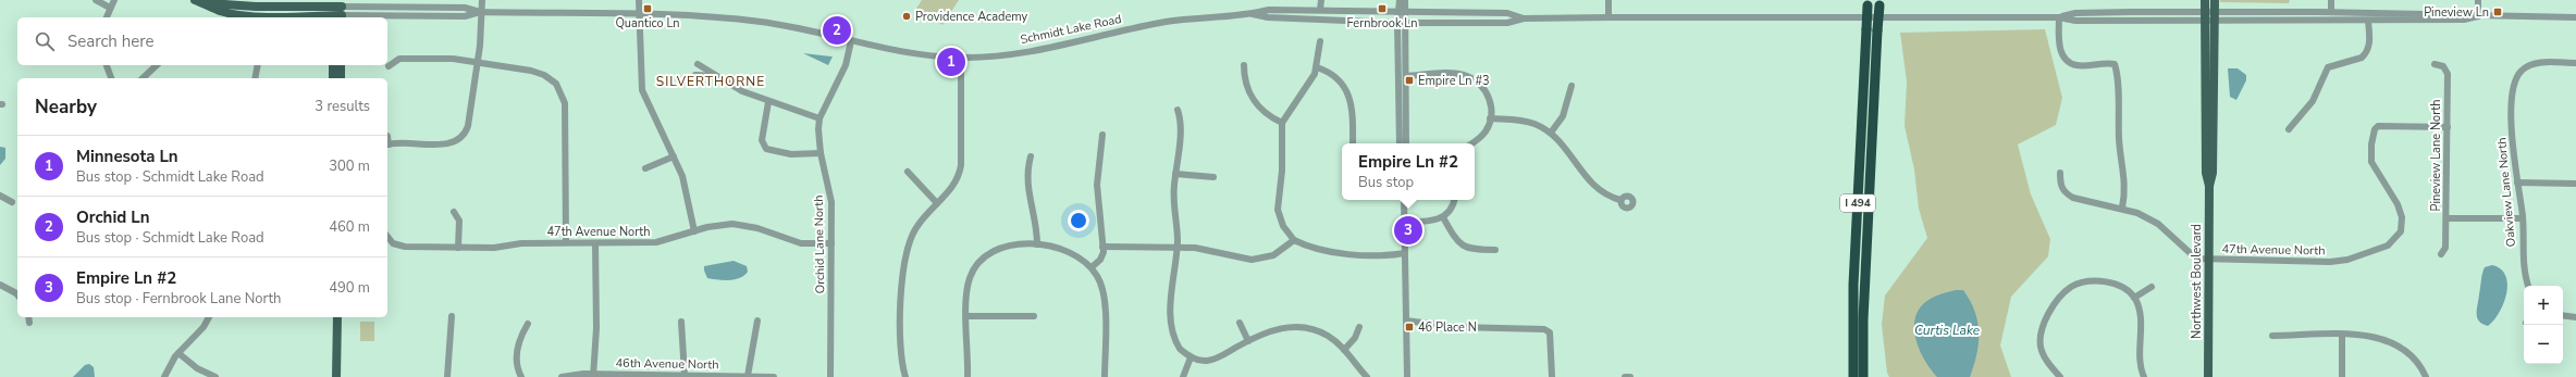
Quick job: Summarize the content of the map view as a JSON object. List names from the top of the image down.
{
  "streets": {
    "highway": ["I 494"],
    "main road": ["Schmidt Lake Road", "Northwest Boulevard"],
    "street": [
      "Pineview Lane North",
      "Oakview Lane North",
      "47th Avenue North",
      "Orchid Lane North",
      "46th Avenue North"
    ]
  },
  "crossings": [
    ["Schmidt Lake Road", "Orchid Lane North"],
    ["Schmidt Lake Road", "Northwest Boulevard"],
    ["Pineview Lane North", "47th Avenue North"],
    ["47th Avenue North", "Orchid Lane North"],
    ["47th Avenue North", "Northwest Boulevard"]
  ],
  "districts": ["SILVERTHORNE"],
  "water": ["Curtis Lake"],
  "places": {
    "transit": [
      "Quantico Ln",
      "Fernbrook Ln",
      "Pineview Ln",
      "Empire Ln #3",
      "46 Place N"
    ],
    "other": ["Providence Academy"]
  },
  "page": {
    "pins": ["2", "1", "3"],
    "search": "Search here",
    "heading": ["Nearby", "3 results"],
    "list": [
      {
        "mark": "1",
        "name": "Minnesota Ln",
        "note": "Bus stop · Schmidt Lake Road",
        "value": "300 m"
      },
      {
        "mark": "2",
        "name": "Orchid Ln",
        "note": "Bus stop · Schmidt Lake Road",
        "value": "460 m"
      },
      {
        "mark": "3",
        "name": "Empire Ln #2",
        "note": "Bus stop · Fernbrook Lane North",
        "value": "490 m"
      }
    ],
    "popup": ["Empire Ln #2", "Bus stop"],
    "map_buttons": ["+", "−"]
  }
}
